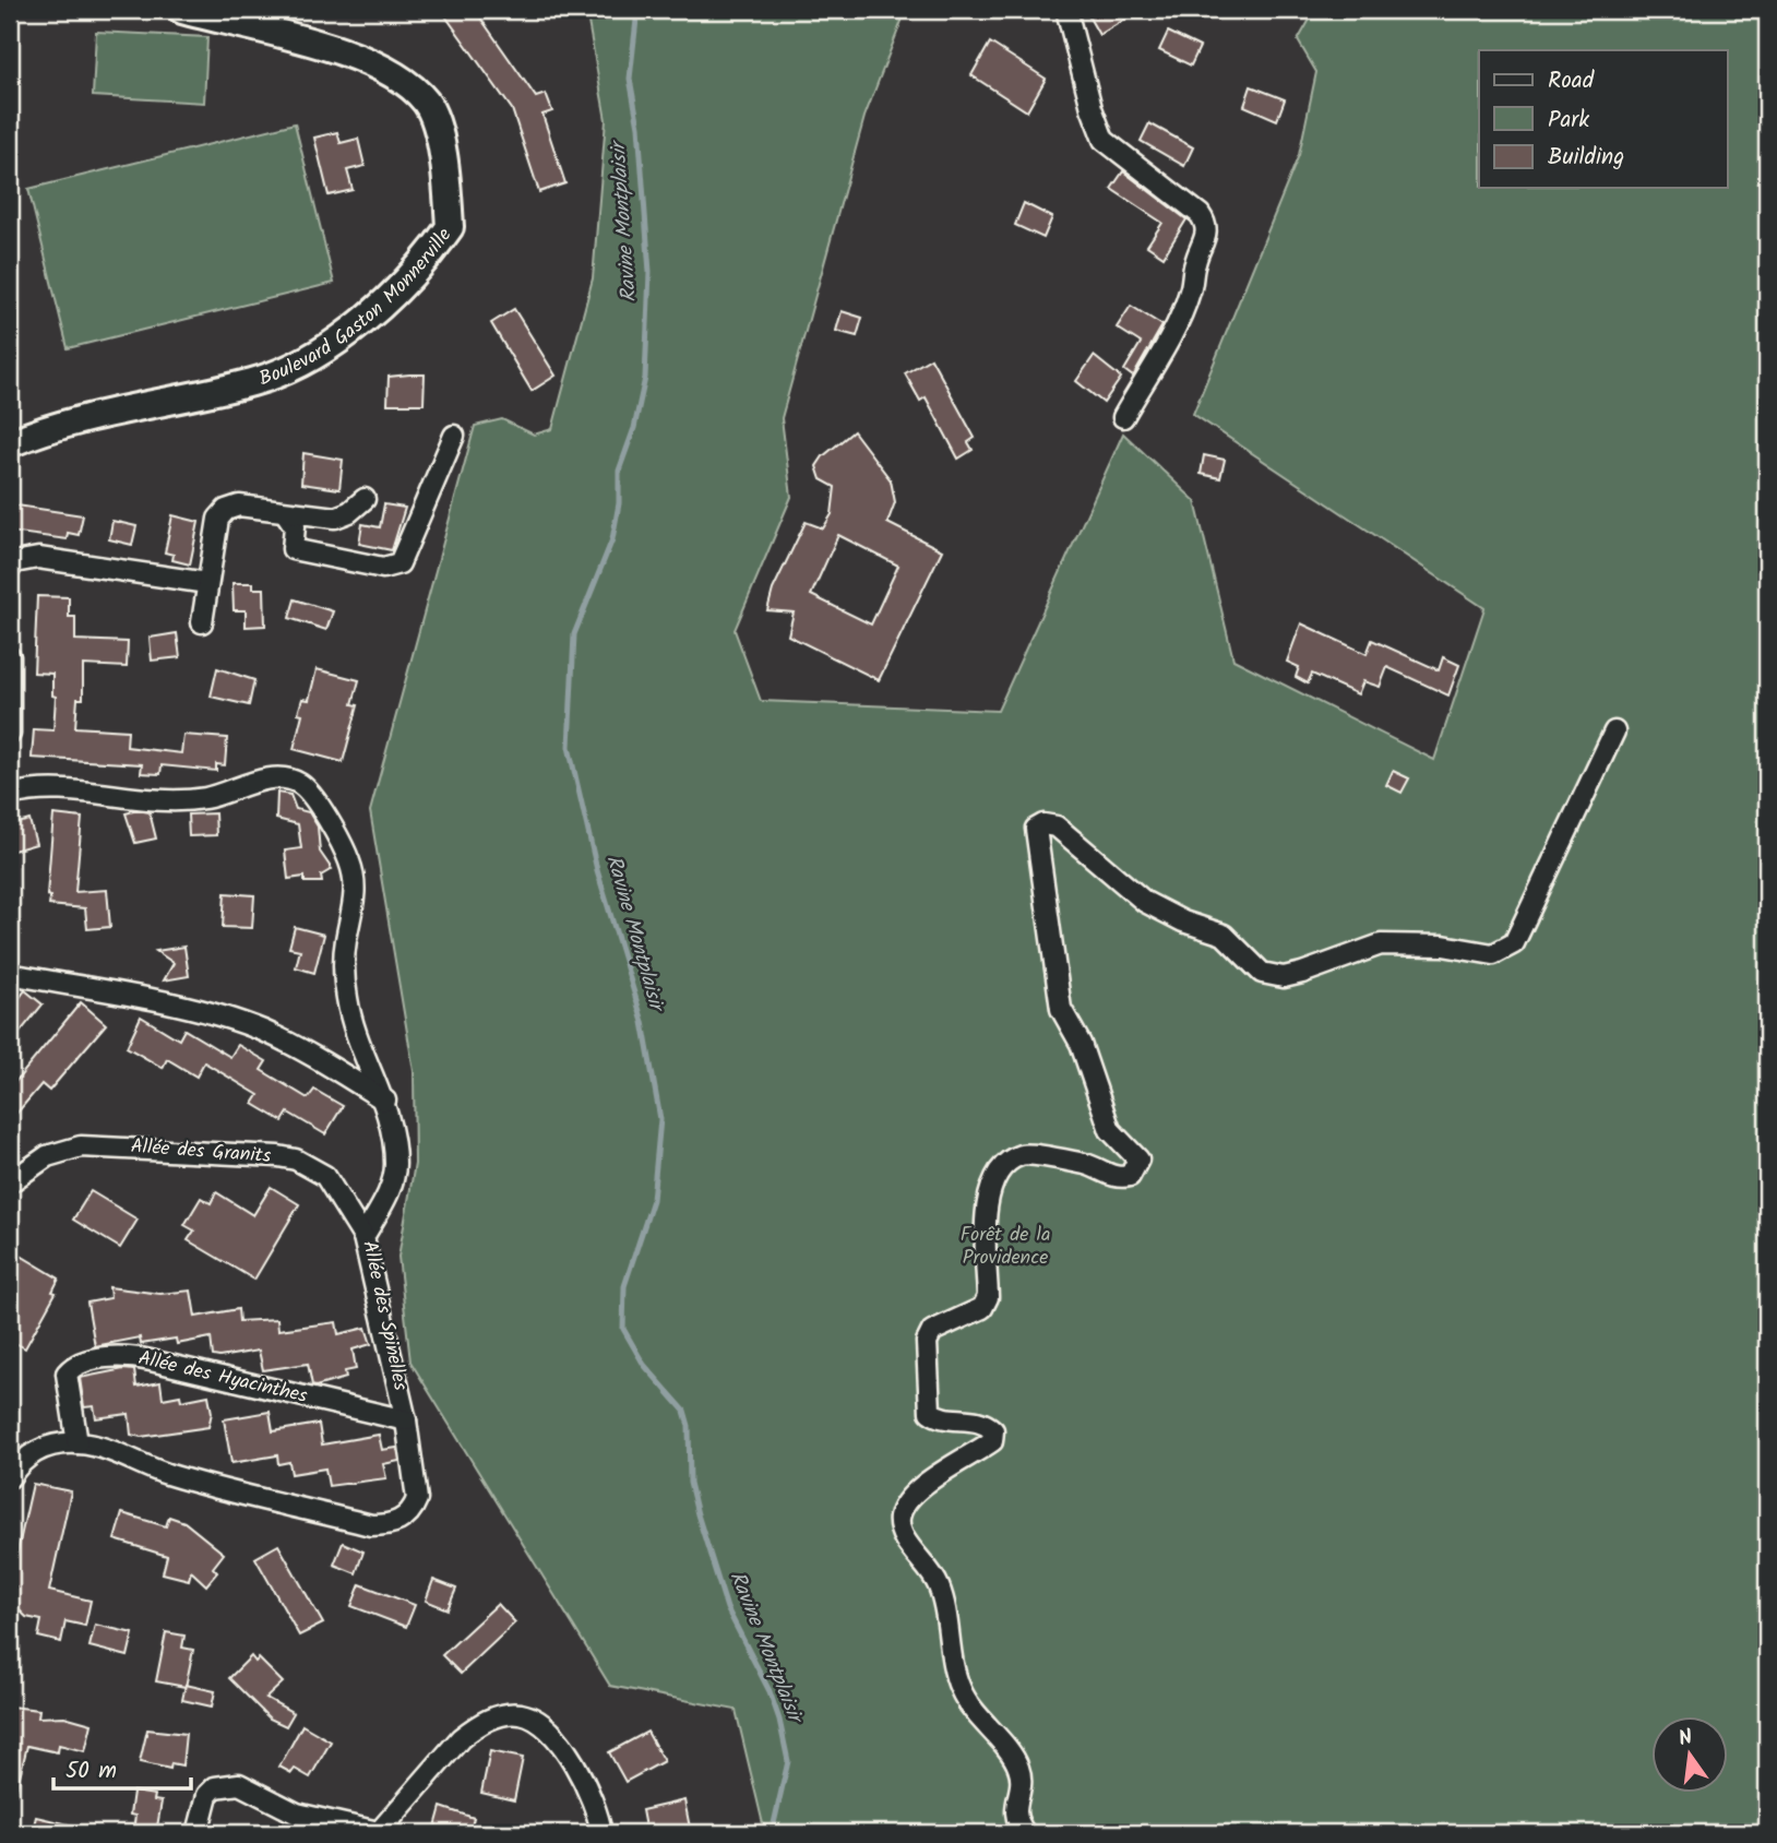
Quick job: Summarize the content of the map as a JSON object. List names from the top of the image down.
{
  "streets": {
    "street": [
      "Boulevard Gaston Monnerville",
      "Allée des Granits",
      "Allée des Spinelles",
      "Allée des Hyacinthes"
    ]
  },
  "crossings": [
    ["Allée des Granits", "Allée des Spinelles"],
    ["Allée des Spinelles", "Allée des Hyacinthes"]
  ],
  "water": ["Ravine Montplaisir"],
  "parks": ["Forêt de la Providence"],
  "legend": ["Road", "Park", "Building"],
  "scale_bar": "50 m",
  "north": "top"
}
